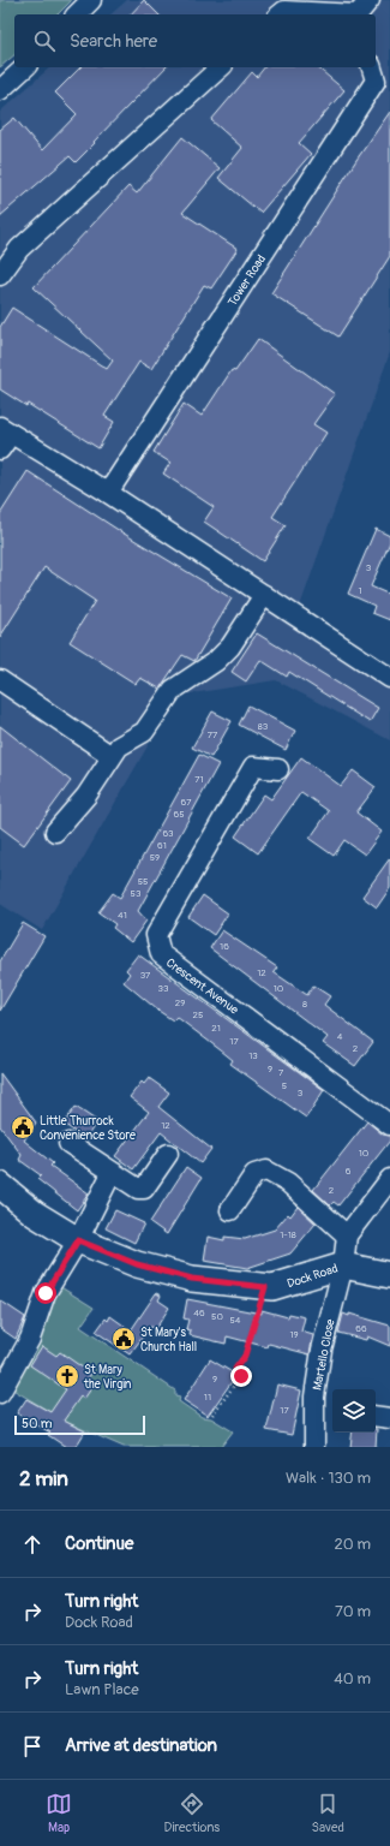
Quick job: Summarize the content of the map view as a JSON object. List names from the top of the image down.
{
  "streets": {
    "main road": ["Dock Road"],
    "street": ["Tower Road", "Crescent Avenue", "Martello Close"]
  },
  "crossings": [
    ["Dock Road", "Martello Close"]
  ],
  "places": {
    "public building": ["Little Thurrock Convenience Store", "St Mary's Church Hall"],
    "church": ["St Mary the Virgin"]
  },
  "house_numbers": [
    "3",
    "1",
    "83",
    "77",
    "71",
    "67",
    "65",
    "63",
    "61",
    "59",
    "55",
    "53",
    "41",
    "16",
    "12",
    "37",
    "33",
    "10",
    "29",
    "8",
    "25",
    "21",
    "4",
    "17",
    "2",
    "13",
    "9",
    "7",
    "5",
    "3",
    "12",
    "10",
    "6",
    "2",
    "1-18",
    "46",
    "50",
    "54",
    "66",
    "19",
    "9",
    "11",
    "17"
  ],
  "scale_bar": "50 m",
  "page": {
    "search": "Search here",
    "scale": "50 m",
    "heading": ["2 min", "Walk · 130 m"],
    "list": [
      ["Continue", "20 m"],
      ["Turn right", "Dock Road", "70 m"],
      ["Turn right", "Lawn Place", "40 m"],
      "Arrive at destination"
    ],
    "nav": ["Map", "Directions", "Saved"]
  }
}
